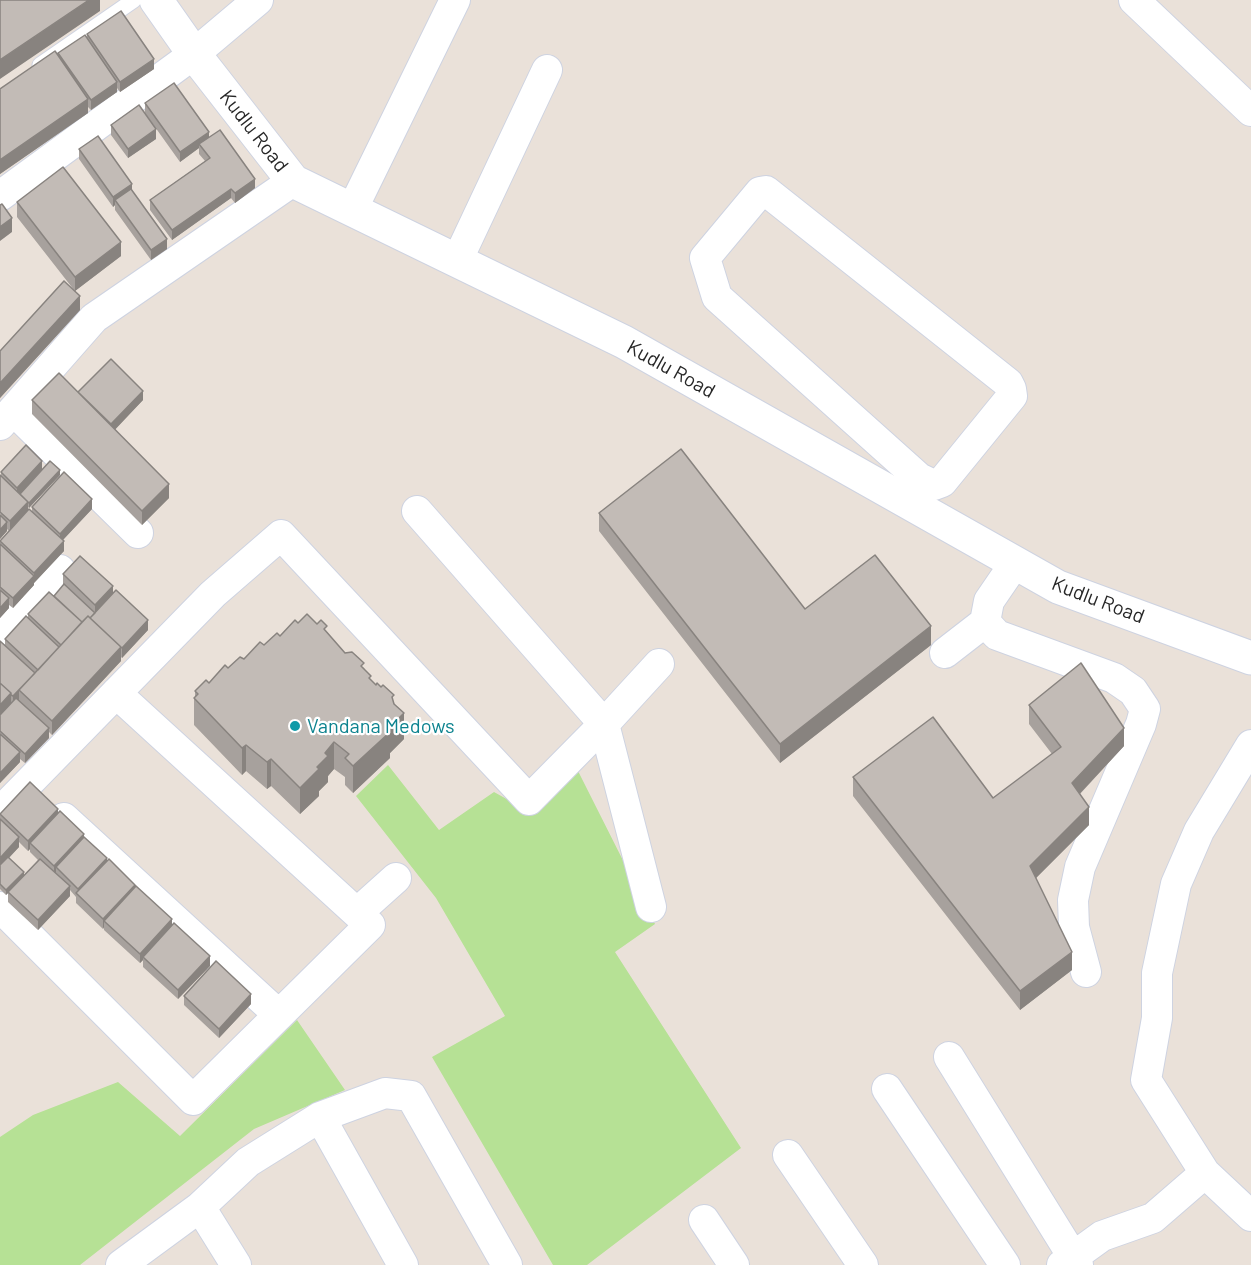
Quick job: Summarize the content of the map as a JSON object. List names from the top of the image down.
{
  "streets": {
    "street": ["Kudlu Road"]
  },
  "places": ["Vandana Medows"]
}
